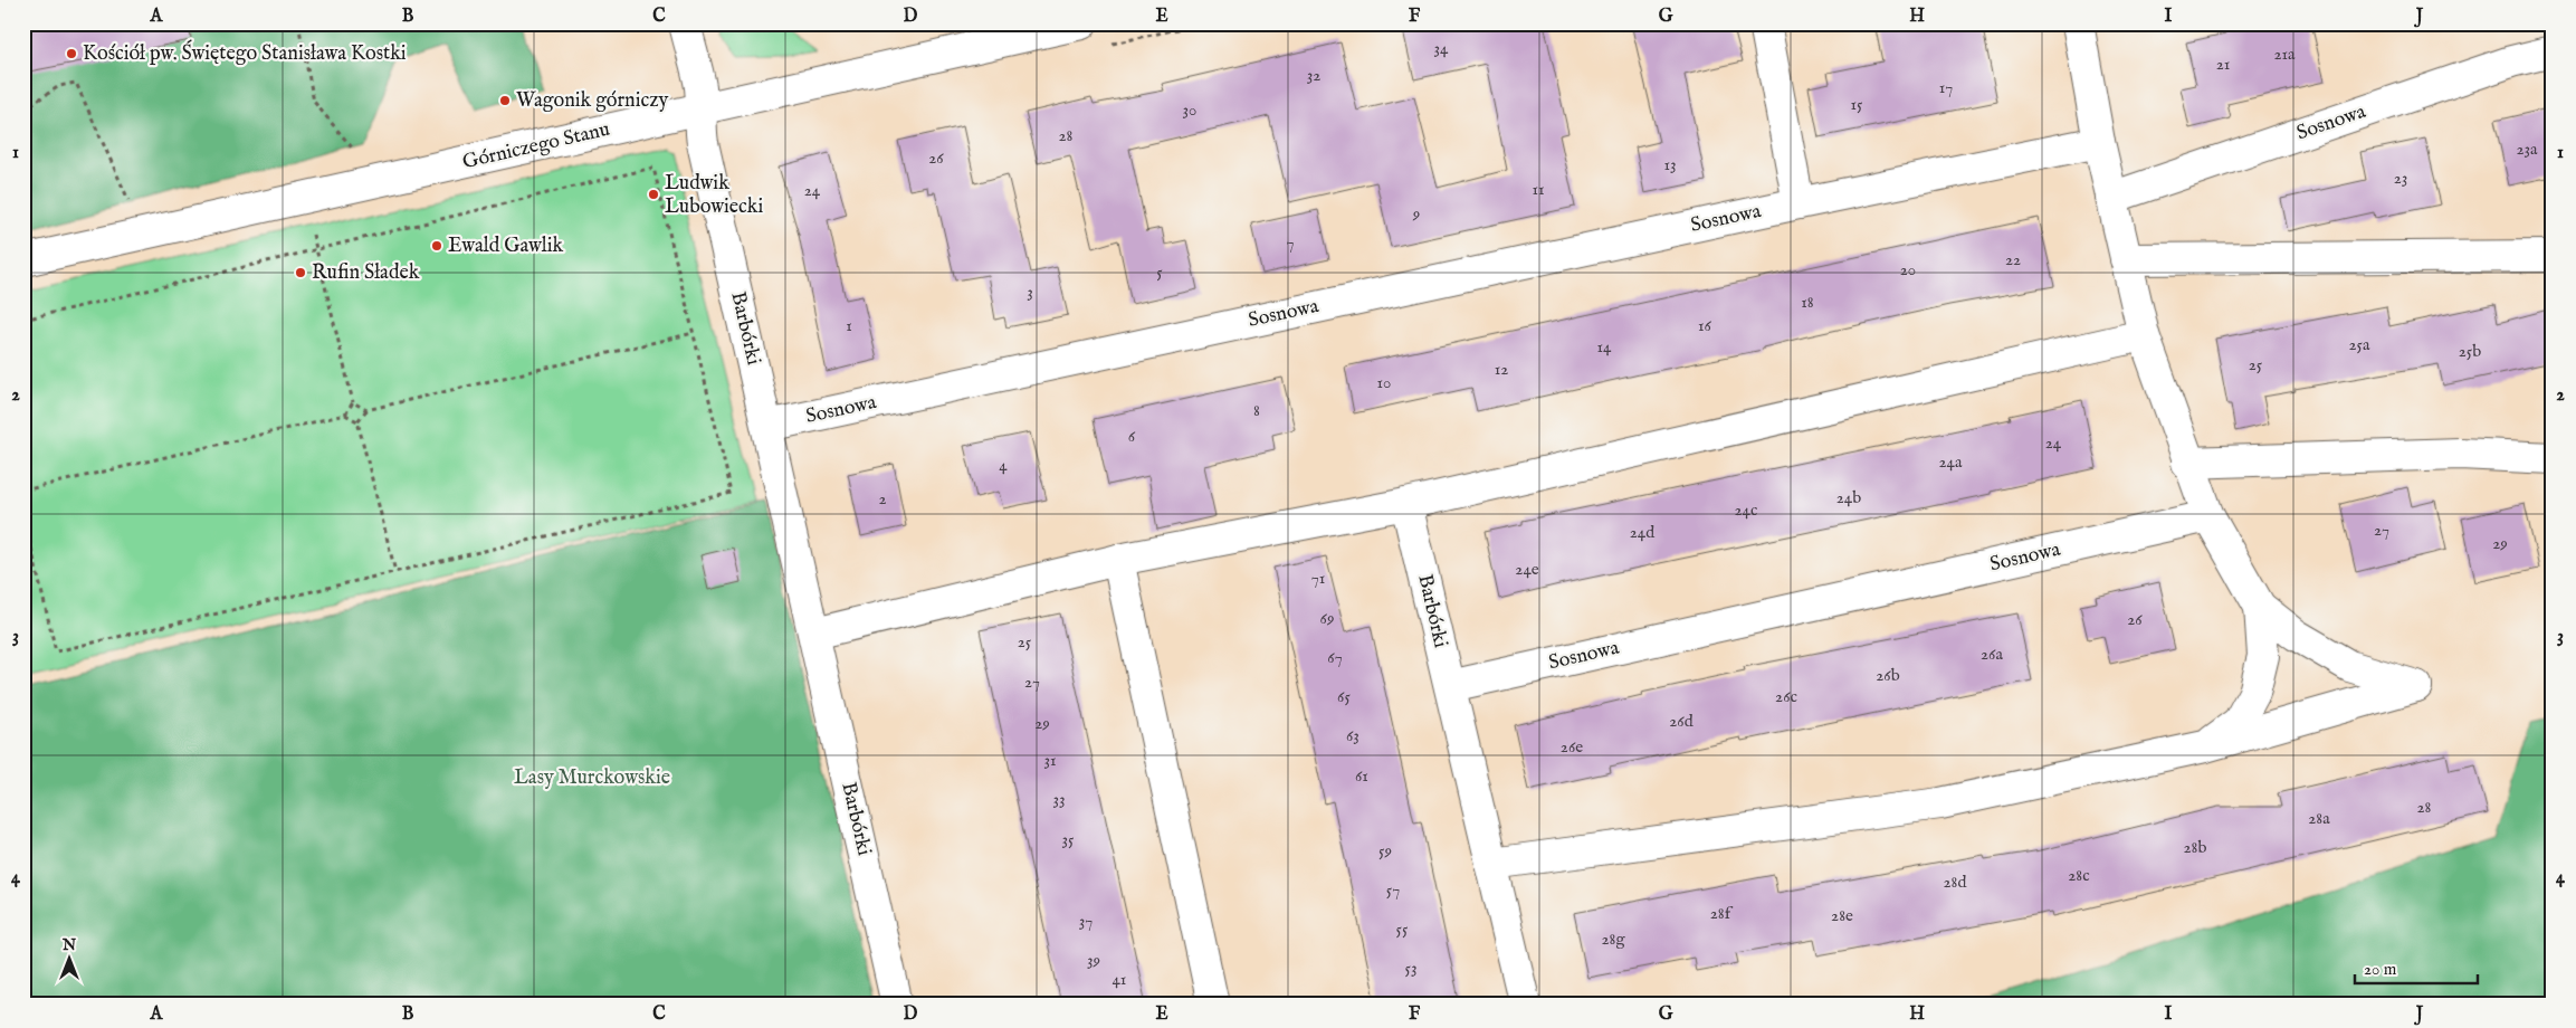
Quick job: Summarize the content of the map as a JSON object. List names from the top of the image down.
{
  "streets": {
    "street": ["Sosnowa", "Górniczego Stanu", "Barbórki"]
  },
  "crossings": [
    ["Sosnowa", "Barbórki"],
    ["Górniczego Stanu", "Barbórki"]
  ],
  "parks": ["Lasy Murckowskie"],
  "places": [
    "Kościół pw. Świętego Stanisława Kostki",
    "Wagonik górniczy",
    "Ludwik Lubowiecki",
    "Ewald Gawlik",
    "Rufin Sładek"
  ],
  "house_numbers": [
    "34",
    "21a",
    "21",
    "32",
    "17",
    "15",
    "30",
    "28",
    "23a",
    "26",
    "13",
    "23",
    "11",
    "24",
    "9",
    "7",
    "22",
    "20",
    "5",
    "3",
    "18",
    "1",
    "16",
    "25a",
    "14",
    "25b",
    "25",
    "12",
    "10",
    "8",
    "6",
    "24",
    "24a",
    "4",
    "24b",
    "2",
    "24c",
    "27",
    "24d",
    "29",
    "24e",
    "71",
    "69",
    "26",
    "25",
    "26a",
    "67",
    "26b",
    "27",
    "65",
    "26c",
    "26d",
    "29",
    "63",
    "26e",
    "31",
    "61",
    "33",
    "28",
    "28a",
    "35",
    "28b",
    "59",
    "28c",
    "28d",
    "57",
    "28f",
    "28e",
    "37",
    "55",
    "28g",
    "39",
    "53",
    "41"
  ],
  "scale_bar": "20 m",
  "north": "top",
  "grid": {
    "columns": [
      "A",
      "B",
      "C",
      "D",
      "E",
      "F",
      "G",
      "H",
      "I",
      "J"
    ],
    "rows": [
      "1",
      "2",
      "3",
      "4"
    ]
  }
}
